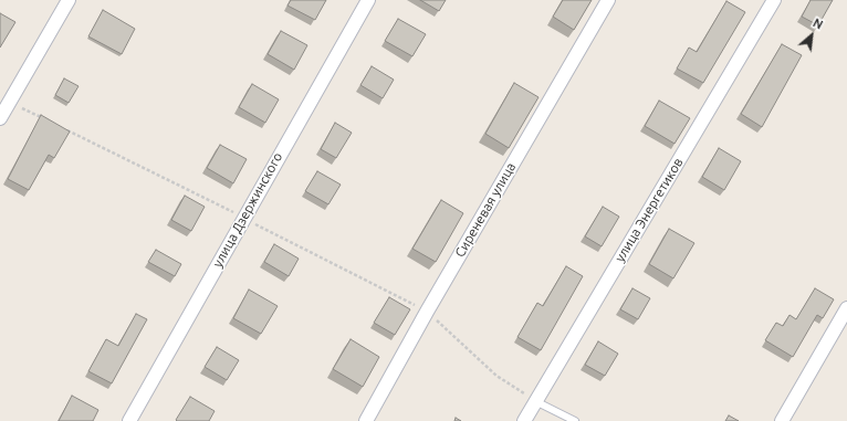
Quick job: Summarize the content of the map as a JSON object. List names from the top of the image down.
{
  "streets": {
    "street": ["улица Дзержинского", "Сиреневая улица", "улица Энергетиков"]
  },
  "north": "top right"
}
